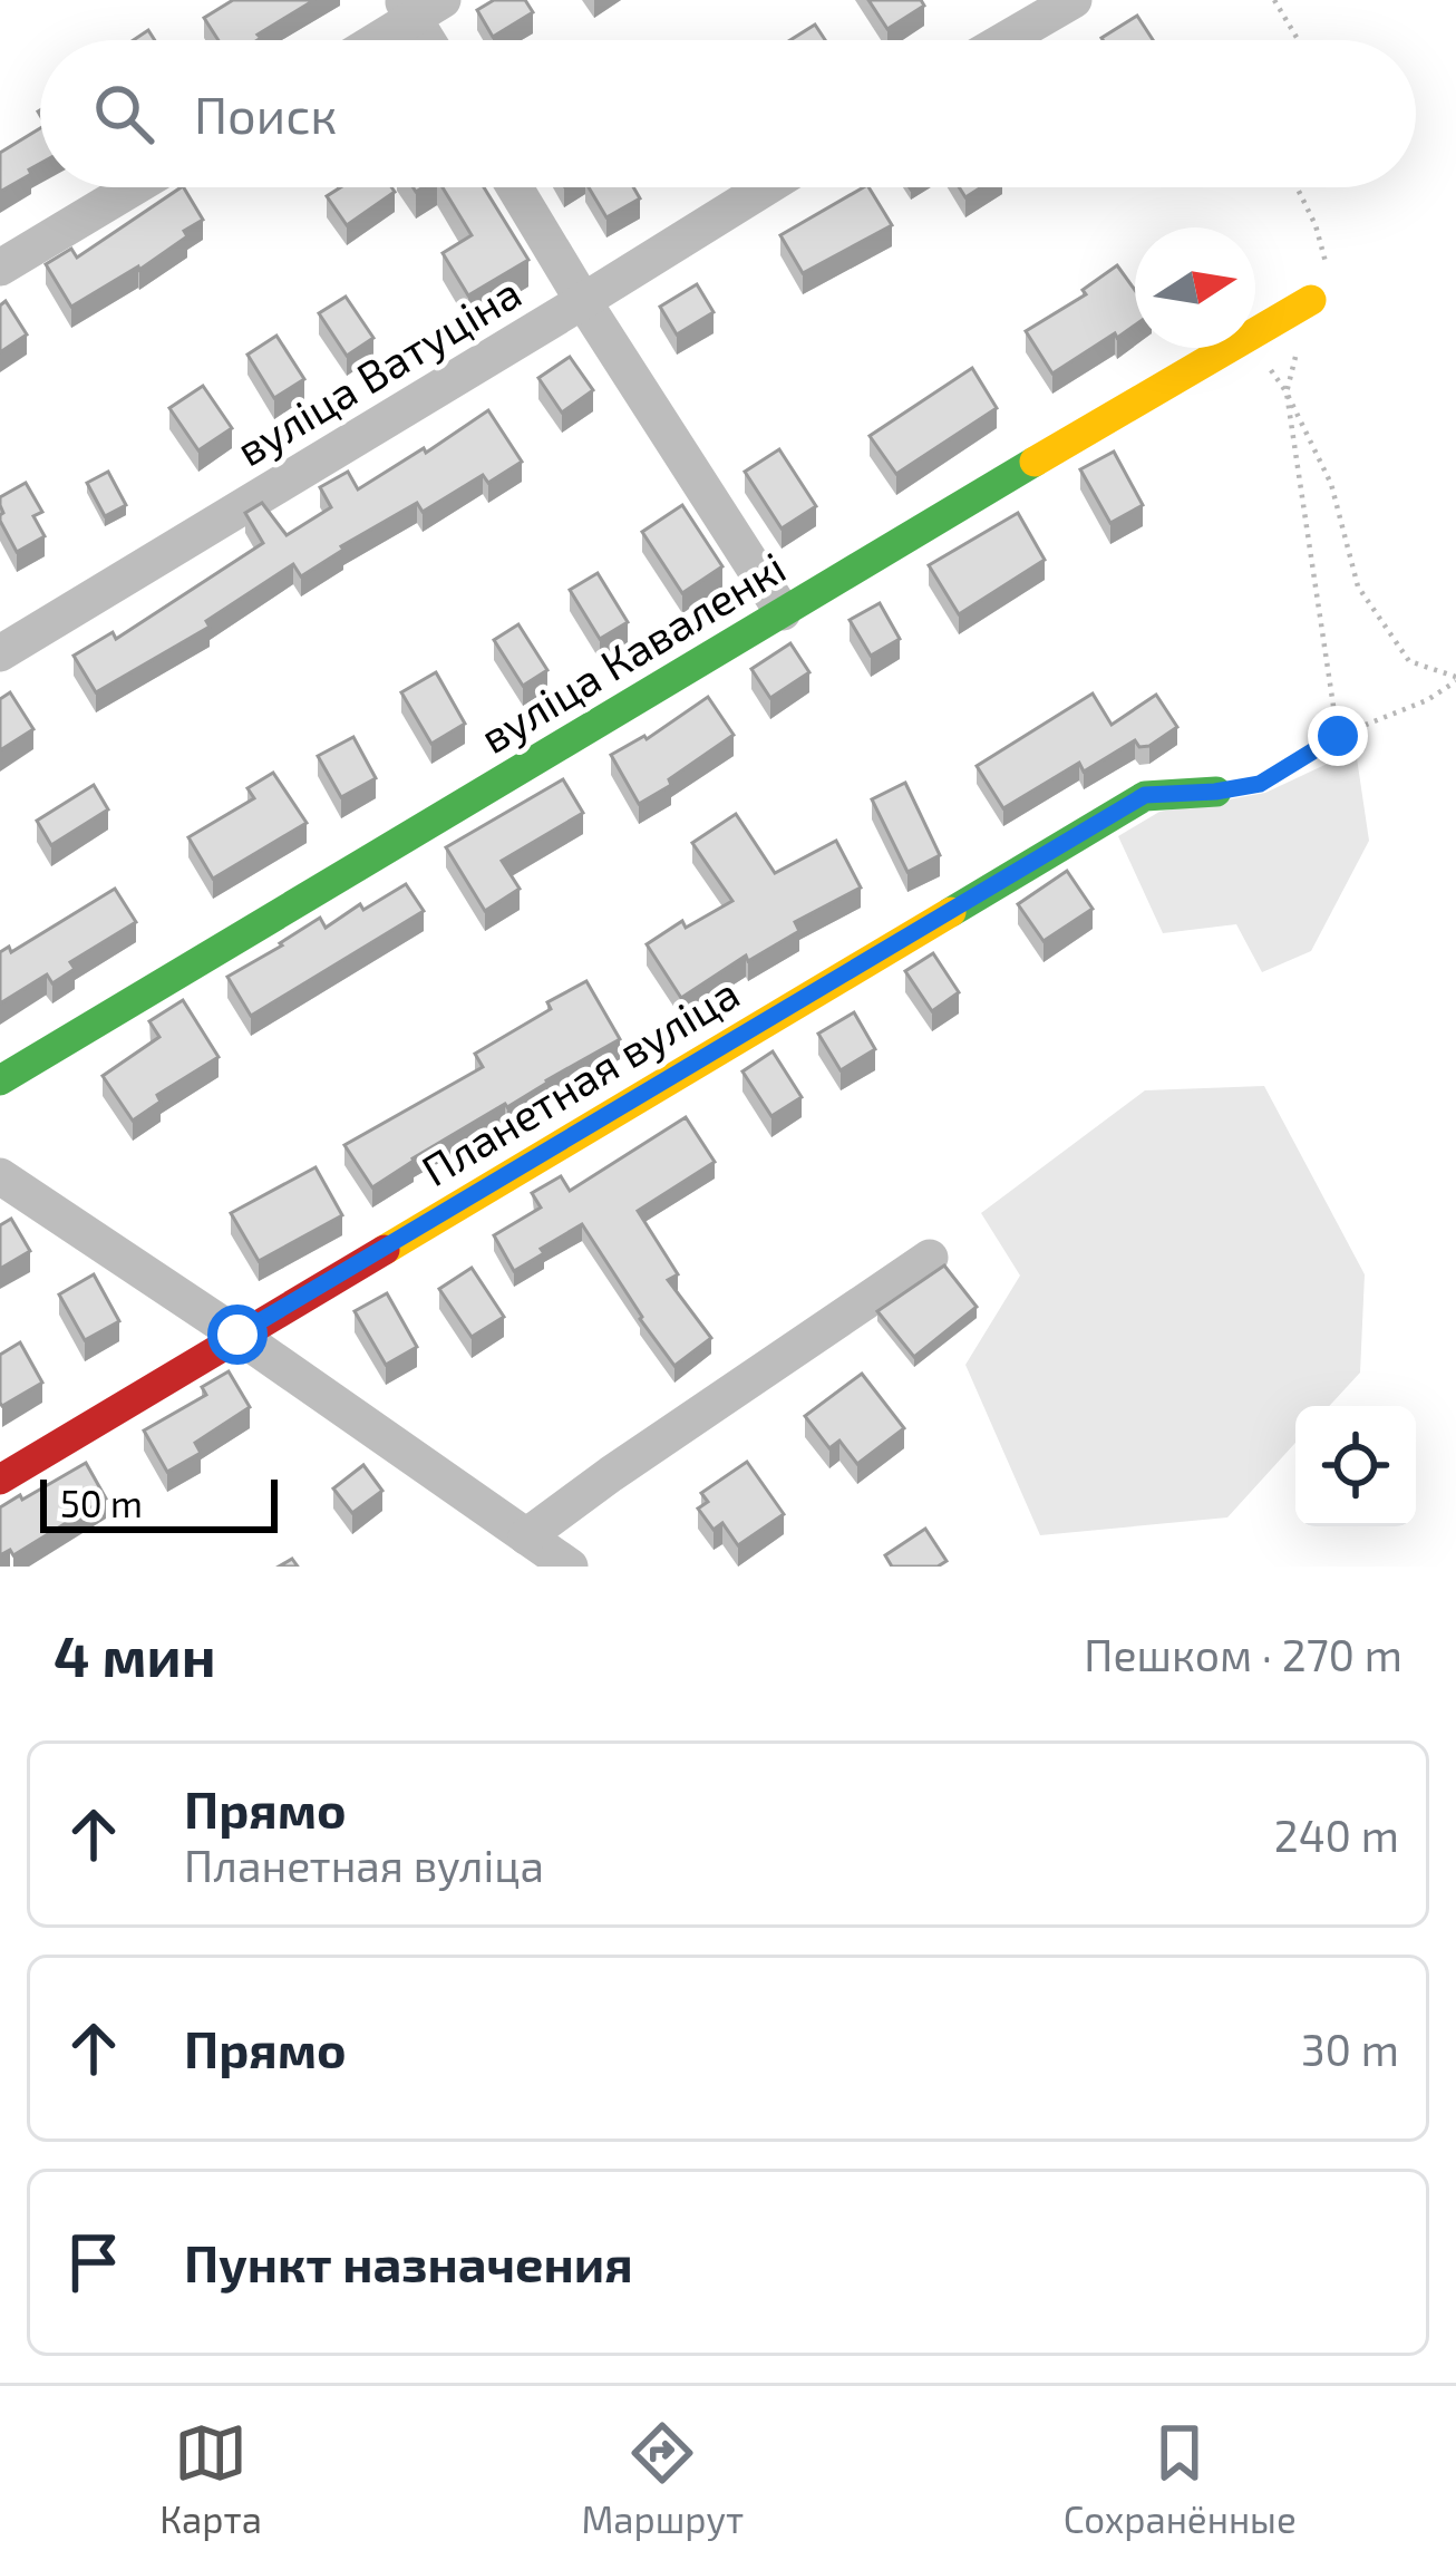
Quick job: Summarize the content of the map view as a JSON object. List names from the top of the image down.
{
  "streets": {
    "street": ["вуліца Ватуціна", "вуліца Каваленкі", "Планетная вуліца"]
  },
  "scale_bar": "50 m",
  "north": "right",
  "page": {
    "search": "Поиск",
    "scale": "50 m",
    "heading": ["4 мин", "Пешком · 270 m"],
    "list": [
      ["Прямо", "Планетная вуліца", "240 m"],
      ["Прямо", "30 m"],
      "Пункт назначения"
    ],
    "nav": ["Карта", "Маршрут", "Сохранённые"]
  }
}
